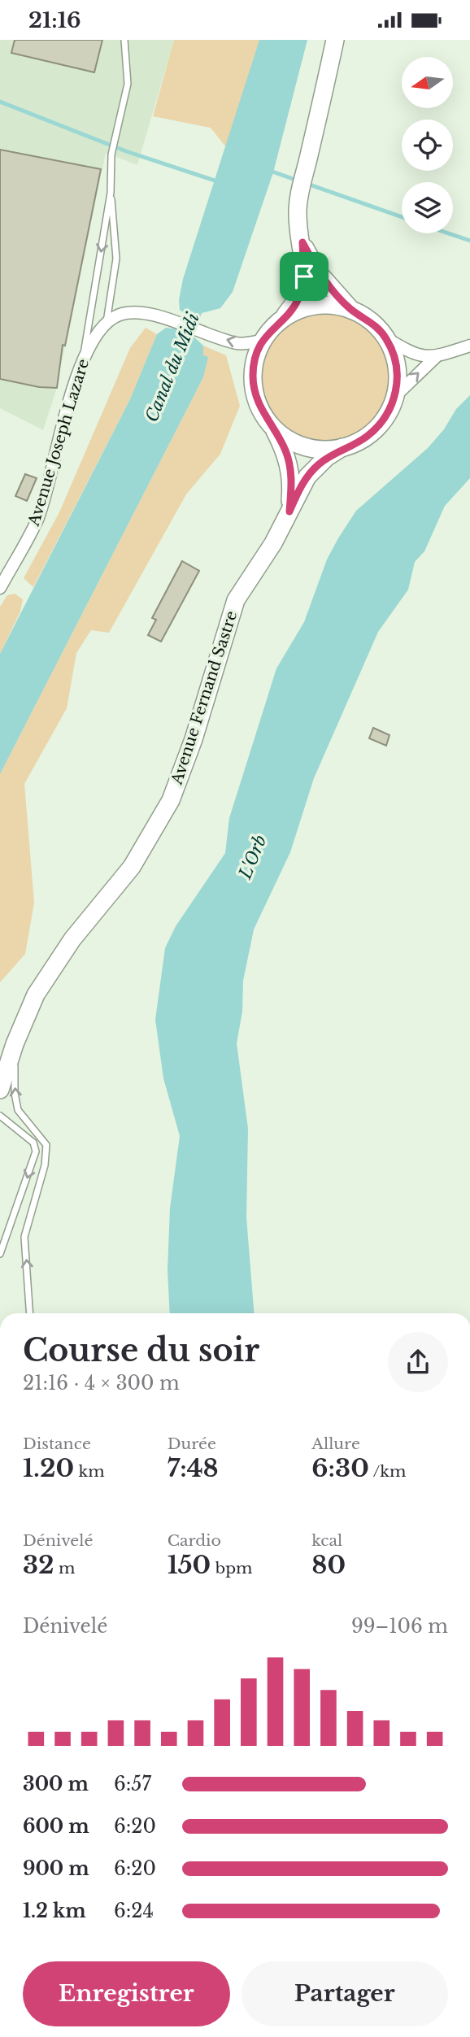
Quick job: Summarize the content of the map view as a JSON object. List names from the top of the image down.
{
  "streets": {
    "main road": ["Avenue Fernand Sastre"],
    "street": ["Avenue Joseph Lazare"]
  },
  "water": ["Canal du Midi", "L'Orb"],
  "north": "left",
  "page": {
    "status": "21:16",
    "heading": ["Course du soir", "21:16 · 4 × 300 m"],
    "stats": [
      ["Distance", "1.20 km"],
      ["Durée", "7:48"],
      ["Allure", "6:30 /km"],
      ["Dénivelé", "32 m"],
      ["Cardio", "150 bpm"],
      ["kcal", "80"]
    ],
    "chart": ["Dénivelé", "99–106 m"],
    "list": [
      {
        "name": "300 m",
        "note": "6:57"
      },
      {
        "name": "600 m",
        "note": "6:20"
      },
      {
        "name": "900 m",
        "note": "6:20"
      },
      {
        "name": "1.2 km",
        "note": "6:24"
      }
    ],
    "buttons": ["Enregistrer", "Partager"]
  }
}
